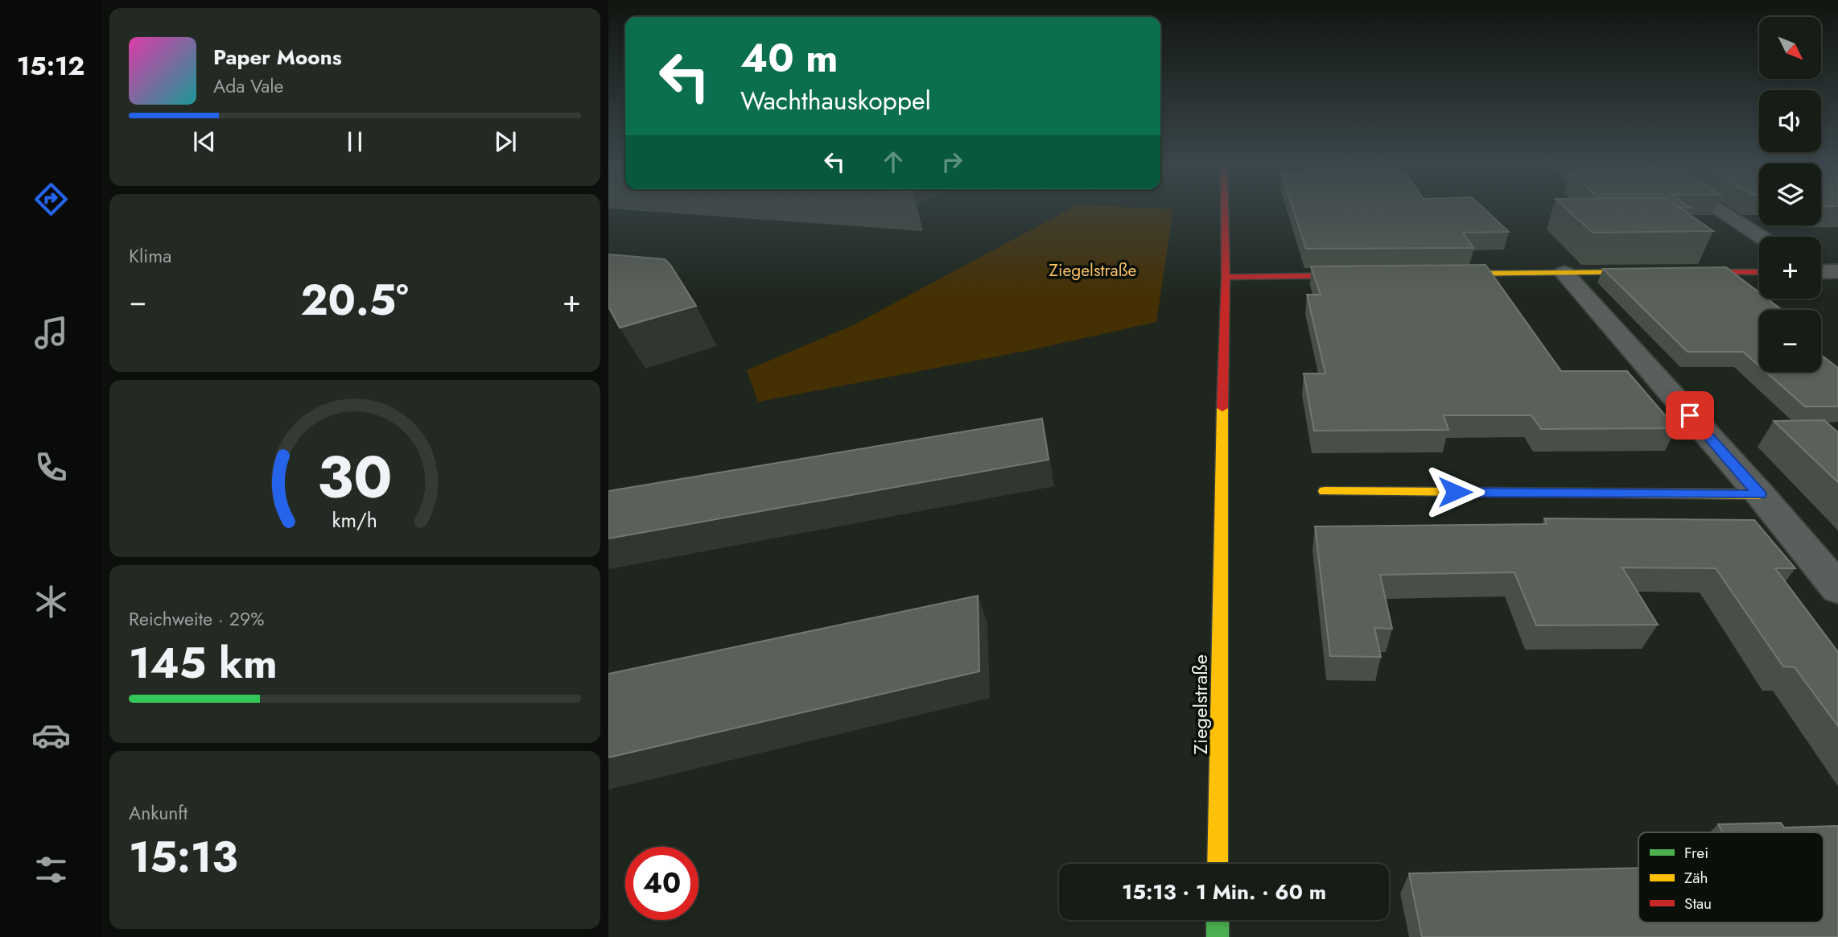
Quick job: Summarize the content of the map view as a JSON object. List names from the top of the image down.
{
  "streets": {
    "main road": ["Ziegelstraße"]
  },
  "parks": ["Ziegelstraße"],
  "legend": ["Frei", "Zäh", "Stau"],
  "north": "bottom right",
  "page": {
    "tabs": "15:12",
    "map_buttons": ["+", "−"],
    "turn": ["40 m", "Wachthauskoppel"],
    "song": ["Paper Moons", "Ada Vale"],
    "tile": [
      "Klima",
      ["Reichweite · 29%", "145 km"],
      ["Ankunft", "15:13"]
    ],
    "heat": ["−", "20.5°", "+"],
    "limit": "40",
    "trip": "15:13 · 1 Min. · 60 m",
    "gauge": ["30", "km/h"]
  }
}
